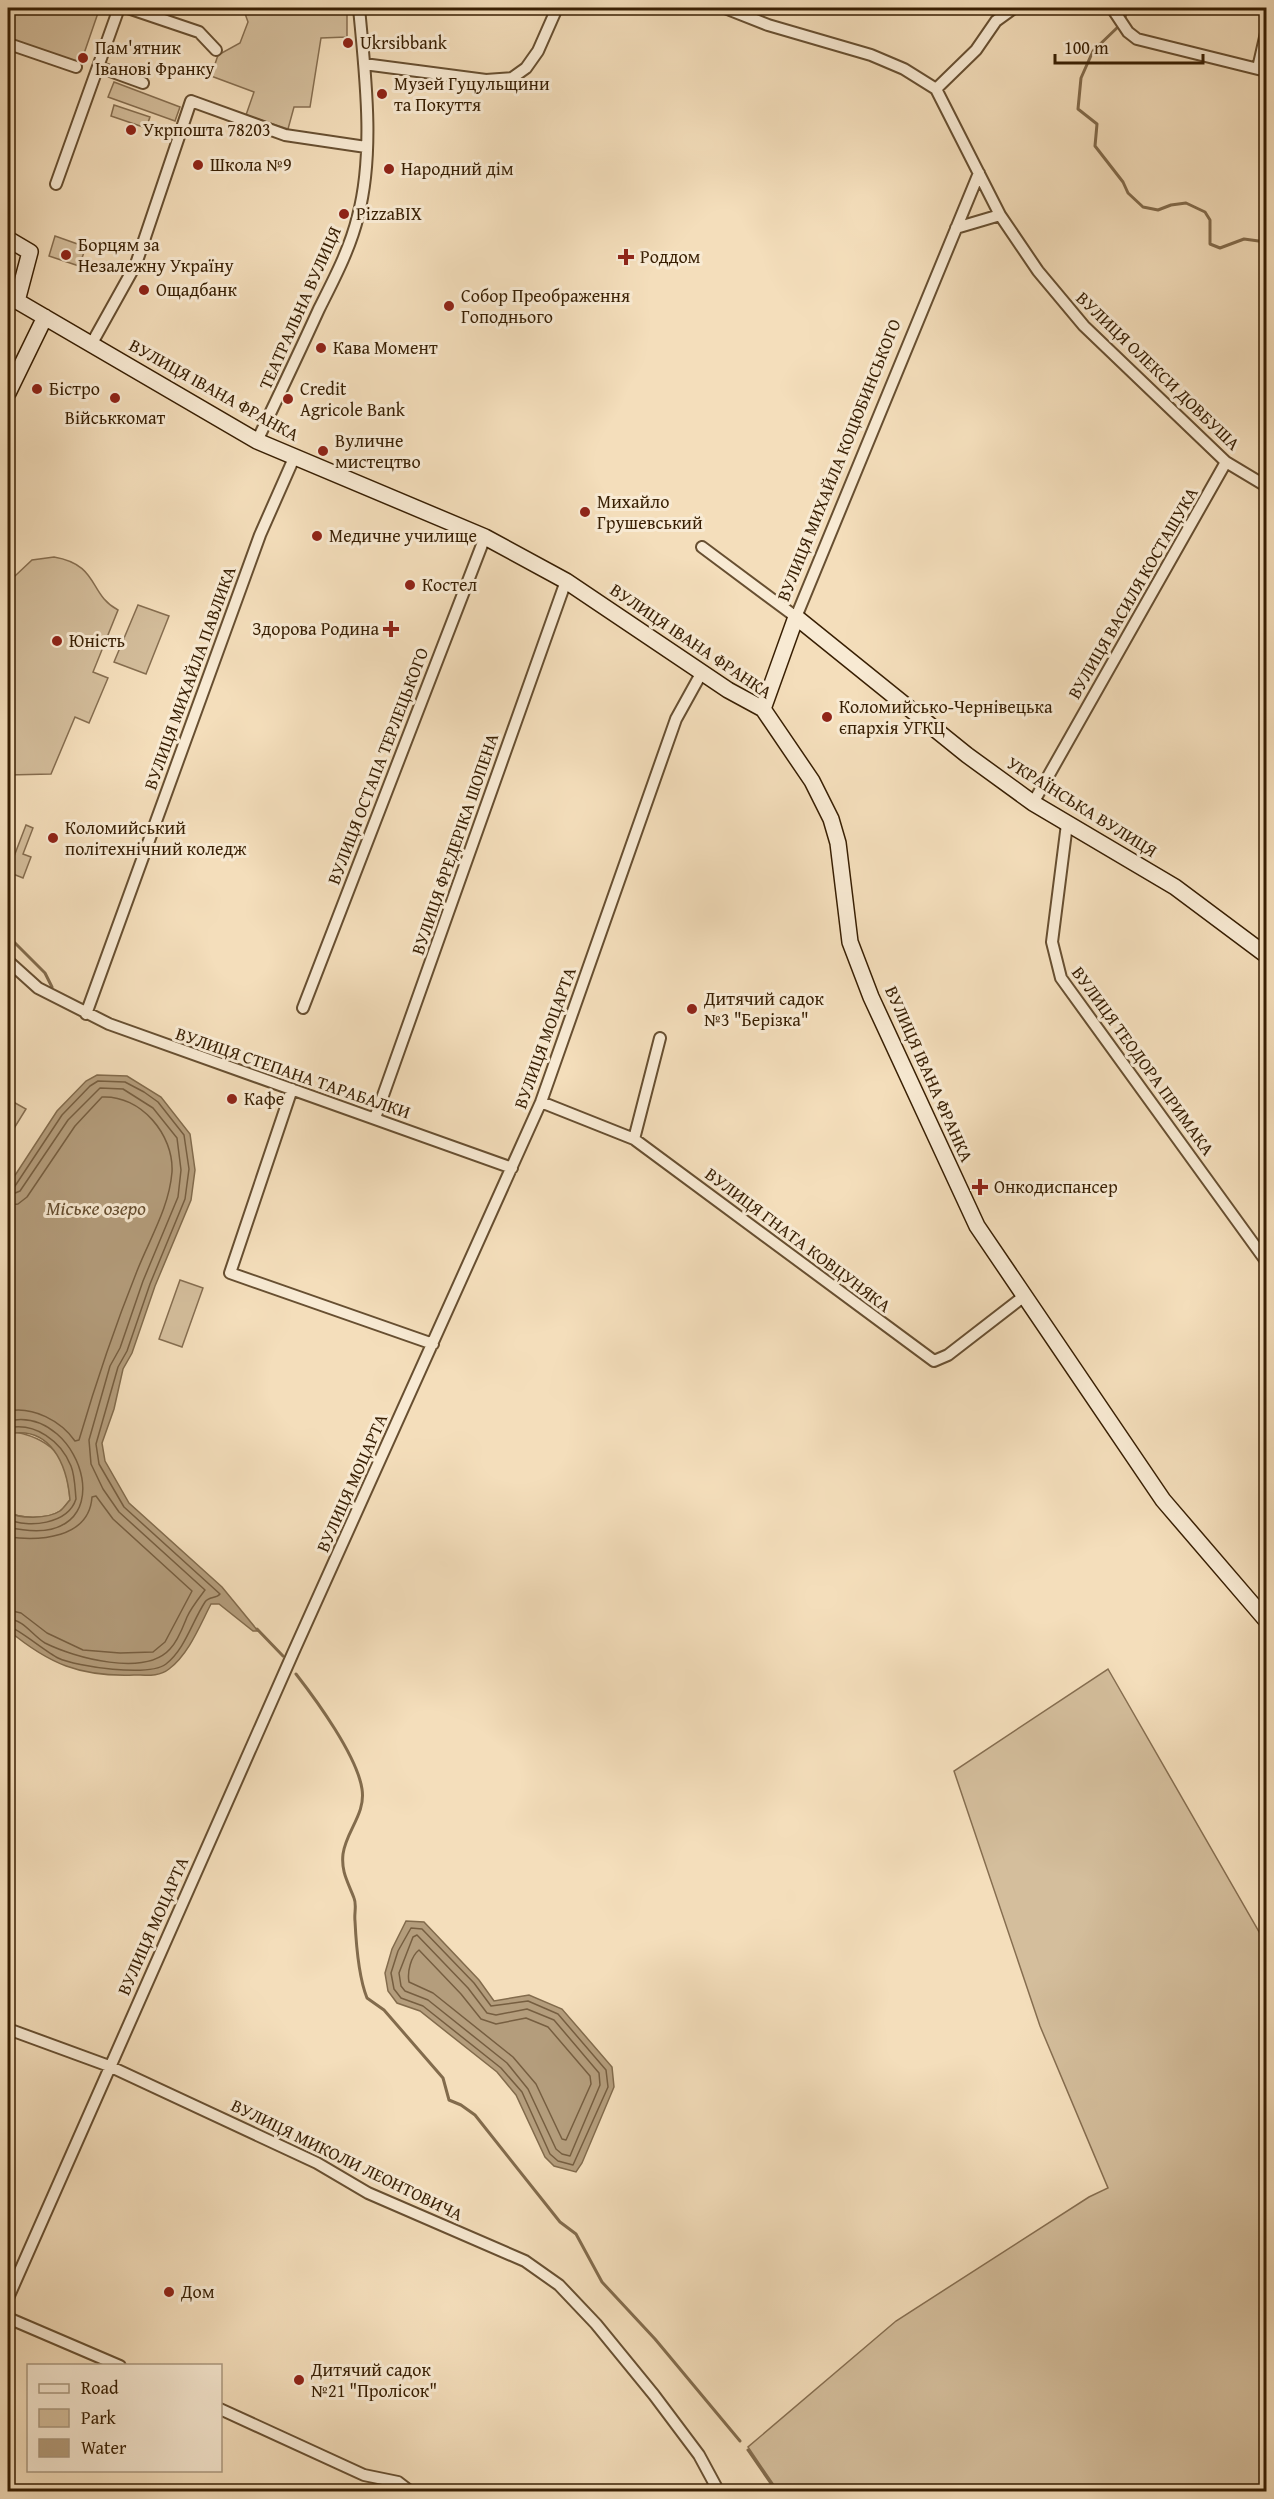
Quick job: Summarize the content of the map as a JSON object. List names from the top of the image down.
{
  "streets": {
    "street": [
      "ТЕАТРАЛЬНА ВУЛИЦЯ",
      "ВУЛИЦЯ ОЛЕКСИ ДОВБУША",
      "ВУЛИЦЯ ІВАНА ФРАНКА",
      "ВУЛИЦЯ МИХАЙЛА КОЦЮБИНСЬКОГО",
      "ВУЛИЦЯ ВАСИЛЯ КОСТАЩУКА",
      "ВУЛИЦЯ МИХАЙЛА ПАВЛИКА",
      "ВУЛИЦЯ ОСТАПА ТЕРЛЕЦЬКОГО",
      "УКРАЇНСЬКА ВУЛИЦЯ",
      "ВУЛИЦЯ ФРЕДЕРІКА ШОПЕНА",
      "ВУЛИЦЯ МОЦАРТА",
      "ВУЛИЦЯ ТЕОДОРА ПРИМАКА",
      "ВУЛИЦЯ СТЕПАНА ТАРАБАЛКИ",
      "ВУЛИЦЯ ГНАТА КОВЦУНЯКА",
      "ВУЛИЦЯ МИКОЛИ ЛЕОНТОВИЧА"
    ]
  },
  "crossings": [
    ["ТЕАТРАЛЬНА ВУЛИЦЯ", "ВУЛИЦЯ ІВАНА ФРАНКА"],
    ["ВУЛИЦЯ ОЛЕКСИ ДОВБУША", "ВУЛИЦЯ МИХАЙЛА КОЦЮБИНСЬКОГО"],
    ["ВУЛИЦЯ ОЛЕКСИ ДОВБУША", "ВУЛИЦЯ ВАСИЛЯ КОСТАЩУКА"],
    ["ВУЛИЦЯ ІВАНА ФРАНКА", "ВУЛИЦЯ МИХАЙЛА КОЦЮБИНСЬКОГО"],
    ["ВУЛИЦЯ ІВАНА ФРАНКА", "ВУЛИЦЯ МИХАЙЛА ПАВЛИКА"],
    ["ВУЛИЦЯ ІВАНА ФРАНКА", "ВУЛИЦЯ ОСТАПА ТЕРЛЕЦЬКОГО"],
    ["ВУЛИЦЯ ІВАНА ФРАНКА", "ВУЛИЦЯ ФРЕДЕРІКА ШОПЕНА"],
    ["ВУЛИЦЯ ІВАНА ФРАНКА", "ВУЛИЦЯ МОЦАРТА"],
    ["ВУЛИЦЯ ІВАНА ФРАНКА", "ВУЛИЦЯ ГНАТА КОВЦУНЯКА"],
    ["ВУЛИЦЯ МИХАЙЛА КОЦЮБИНСЬКОГО", "УКРАЇНСЬКА ВУЛИЦЯ"],
    ["ВУЛИЦЯ ВАСИЛЯ КОСТАЩУКА", "УКРАЇНСЬКА ВУЛИЦЯ"],
    ["ВУЛИЦЯ МИХАЙЛА ПАВЛИКА", "ВУЛИЦЯ СТЕПАНА ТАРАБАЛКИ"],
    ["УКРАЇНСЬКА ВУЛИЦЯ", "ВУЛИЦЯ ТЕОДОРА ПРИМАКА"],
    ["ВУЛИЦЯ ФРЕДЕРІКА ШОПЕНА", "ВУЛИЦЯ СТЕПАНА ТАРАБАЛКИ"],
    ["ВУЛИЦЯ МОЦАРТА", "ВУЛИЦЯ СТЕПАНА ТАРАБАЛКИ"],
    ["ВУЛИЦЯ МОЦАРТА", "ВУЛИЦЯ ГНАТА КОВЦУНЯКА"],
    ["ВУЛИЦЯ МОЦАРТА", "ВУЛИЦЯ МИКОЛИ ЛЕОНТОВИЧА"]
  ],
  "water": ["Міське озеро"],
  "places": {
    "other": [
      "Ukrsibbank",
      "Пам'ятник Іванові Франку",
      "Музей Гуцульщини та Покуття",
      "Укрпошта 78203",
      "Школа №9",
      "Народний дім",
      "PizzaBIX",
      "Борцям за Незалежну Україну",
      "Ощадбанк",
      "Собор Преображення Гоподнього",
      "Кава Момент",
      "Бістро",
      "Військкомат",
      "Credit Agricole Bank",
      "Вуличне мистецтво",
      "Михайло Грушевський",
      "Медичне училище",
      "Костел",
      "Юність",
      "Коломийсько-Чернівецька єпархія УГКЦ",
      "Коломийський політехнічний коледж",
      "Дитячий садок №3 \"Берізка\"",
      "Кафе",
      "Дом",
      "Дитячий садок №21 \"Пролісок\""
    ],
    "health": ["Роддом", "Здорова Родина", "Онкодиспансер"]
  },
  "legend": ["Road", "Park", "Water"],
  "scale_bar": "100 m"
}
